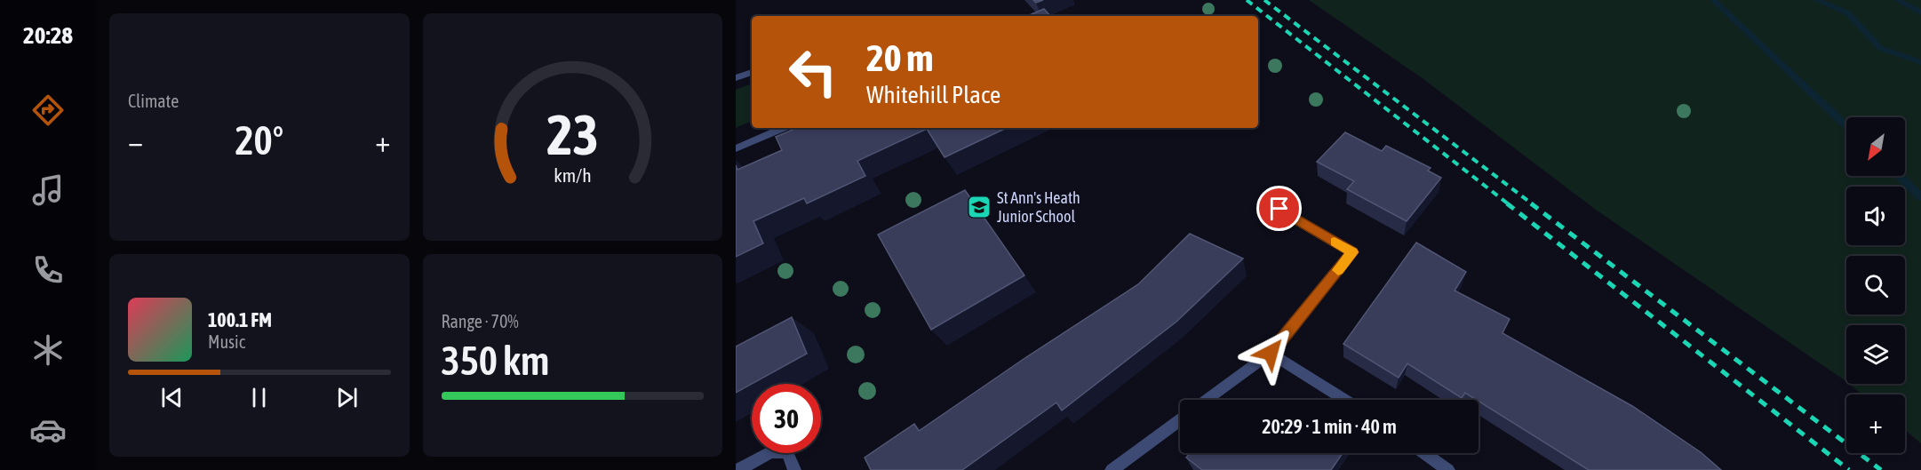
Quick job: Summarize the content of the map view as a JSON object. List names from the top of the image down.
{
  "places": {
    "school or university": ["St Ann's Heath Junior School"]
  },
  "north": "bottom left",
  "page": {
    "tabs": "20:28",
    "tile": [
      "Climate",
      ["Range · 70%", "350 km"]
    ],
    "turn": ["20 m", "Whitehill Place"],
    "map_buttons": "+",
    "heat": ["−", "20°", "+"],
    "song": ["100.1 FM", "Music"],
    "limit": "30",
    "trip": "20:29 · 1 min · 40 m",
    "gauge": ["23", "km/h"]
  }
}
